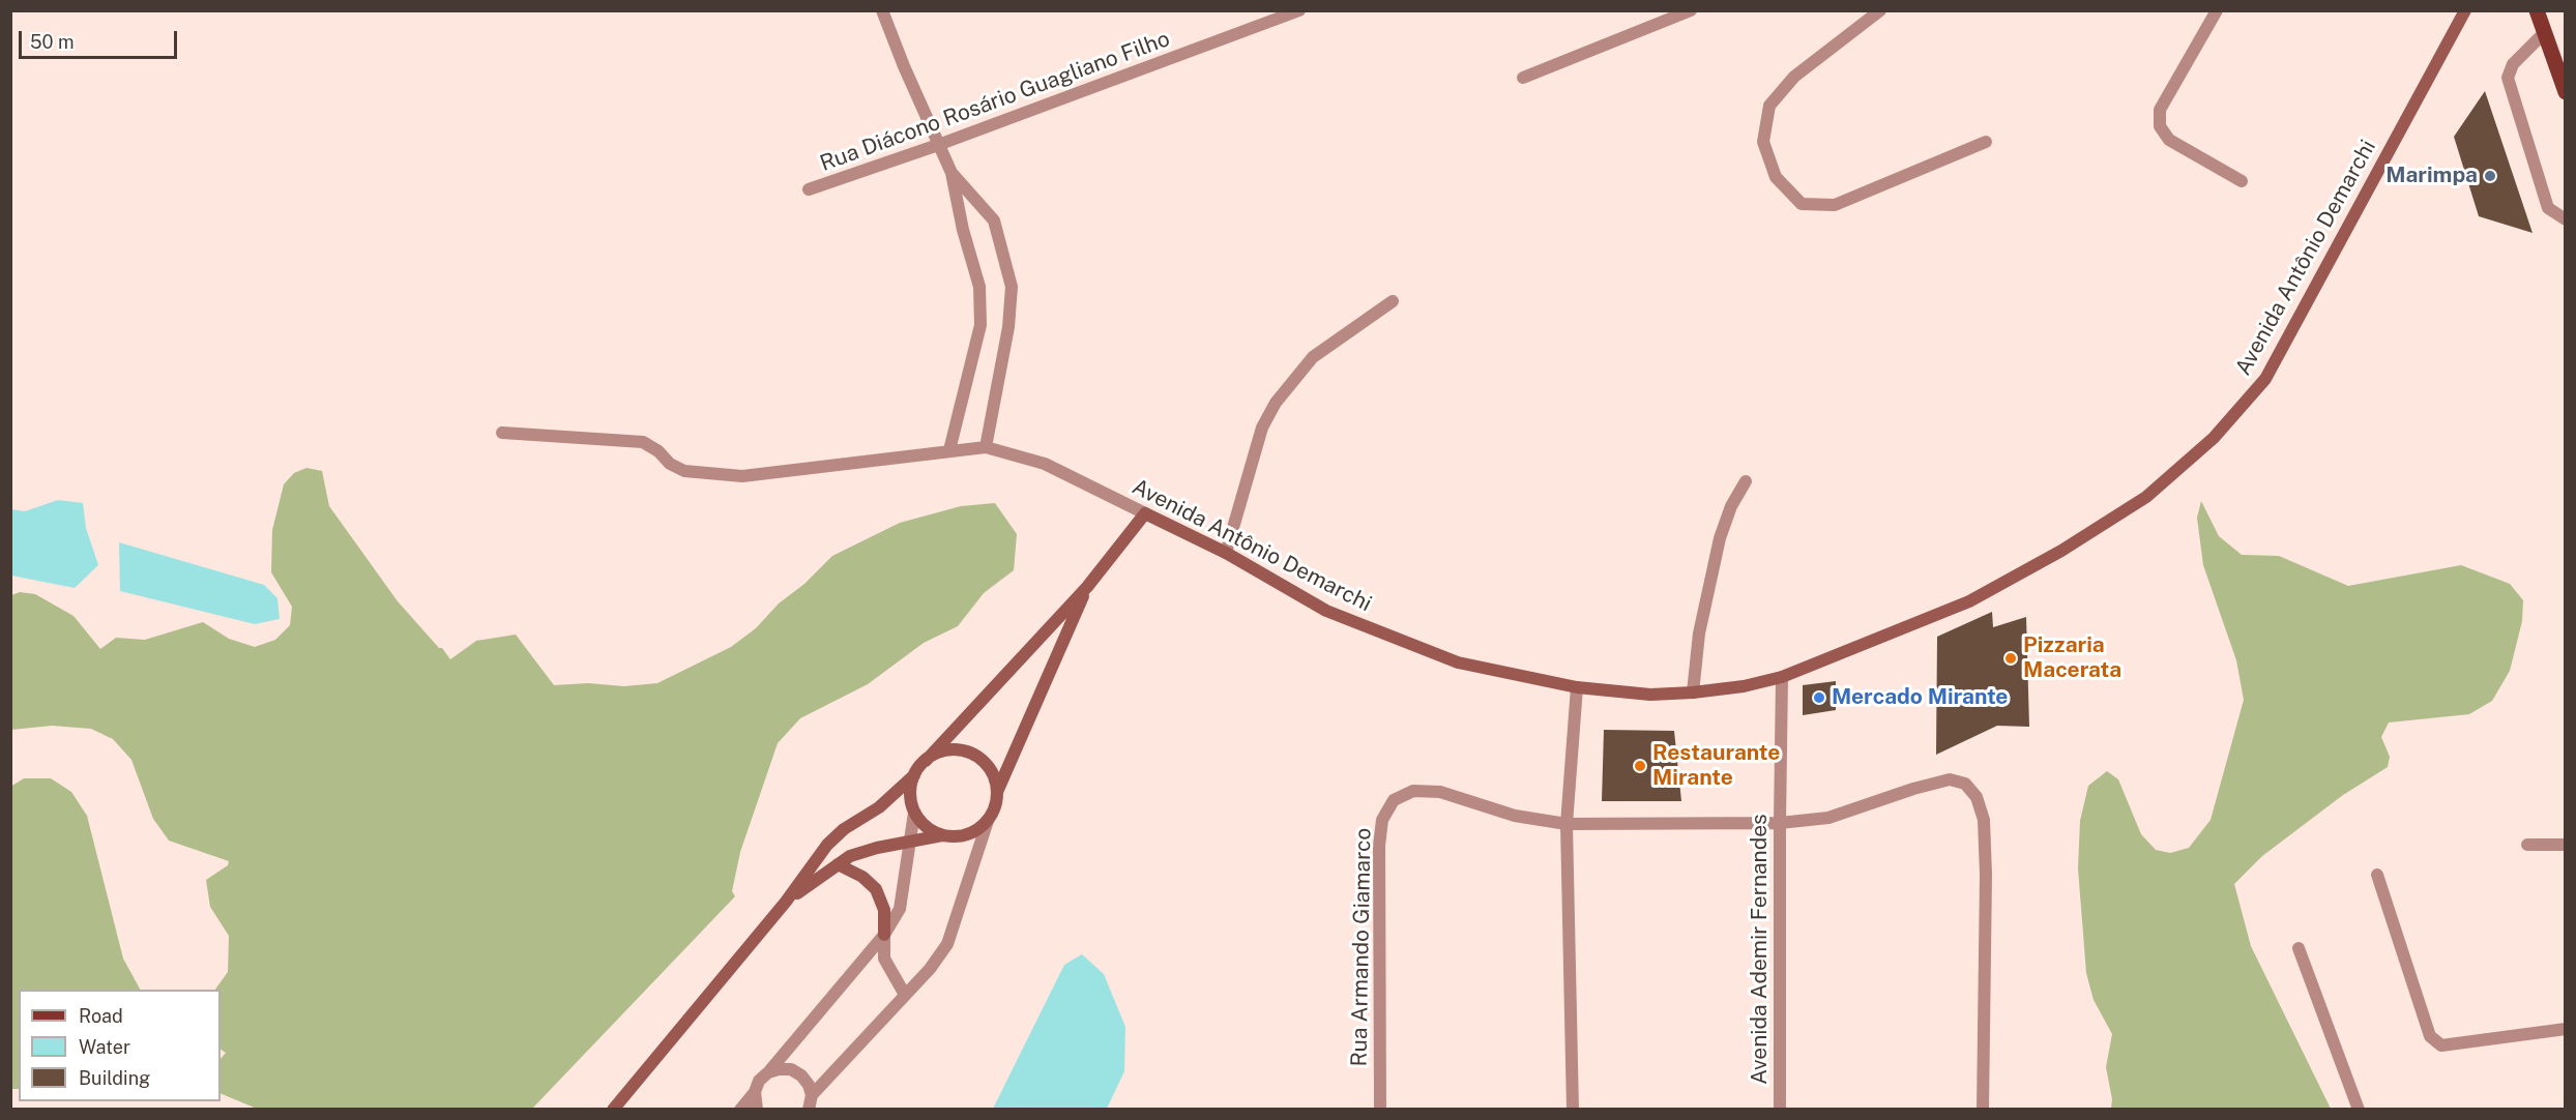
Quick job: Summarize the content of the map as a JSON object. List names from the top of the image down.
{
  "streets": {
    "street": [
      "Rua Diácono Rosário Guagliano Filho",
      "Avenida Antônio Demarchi",
      "Rua Armando Giamarco",
      "Avenida Ademir Fernandes"
    ]
  },
  "crossings": [
    ["Avenida Antônio Demarchi", "Avenida Ademir Fernandes"],
    ["Rua Armando Giamarco", "Avenida Ademir Fernandes"]
  ],
  "places": [
    "Marimpa",
    "Pizzaria Macerata",
    "Mercado Mirante",
    "Restaurante Mirante"
  ],
  "legend": ["Road", "Water", "Building"],
  "scale_bar": "50 m"
}
